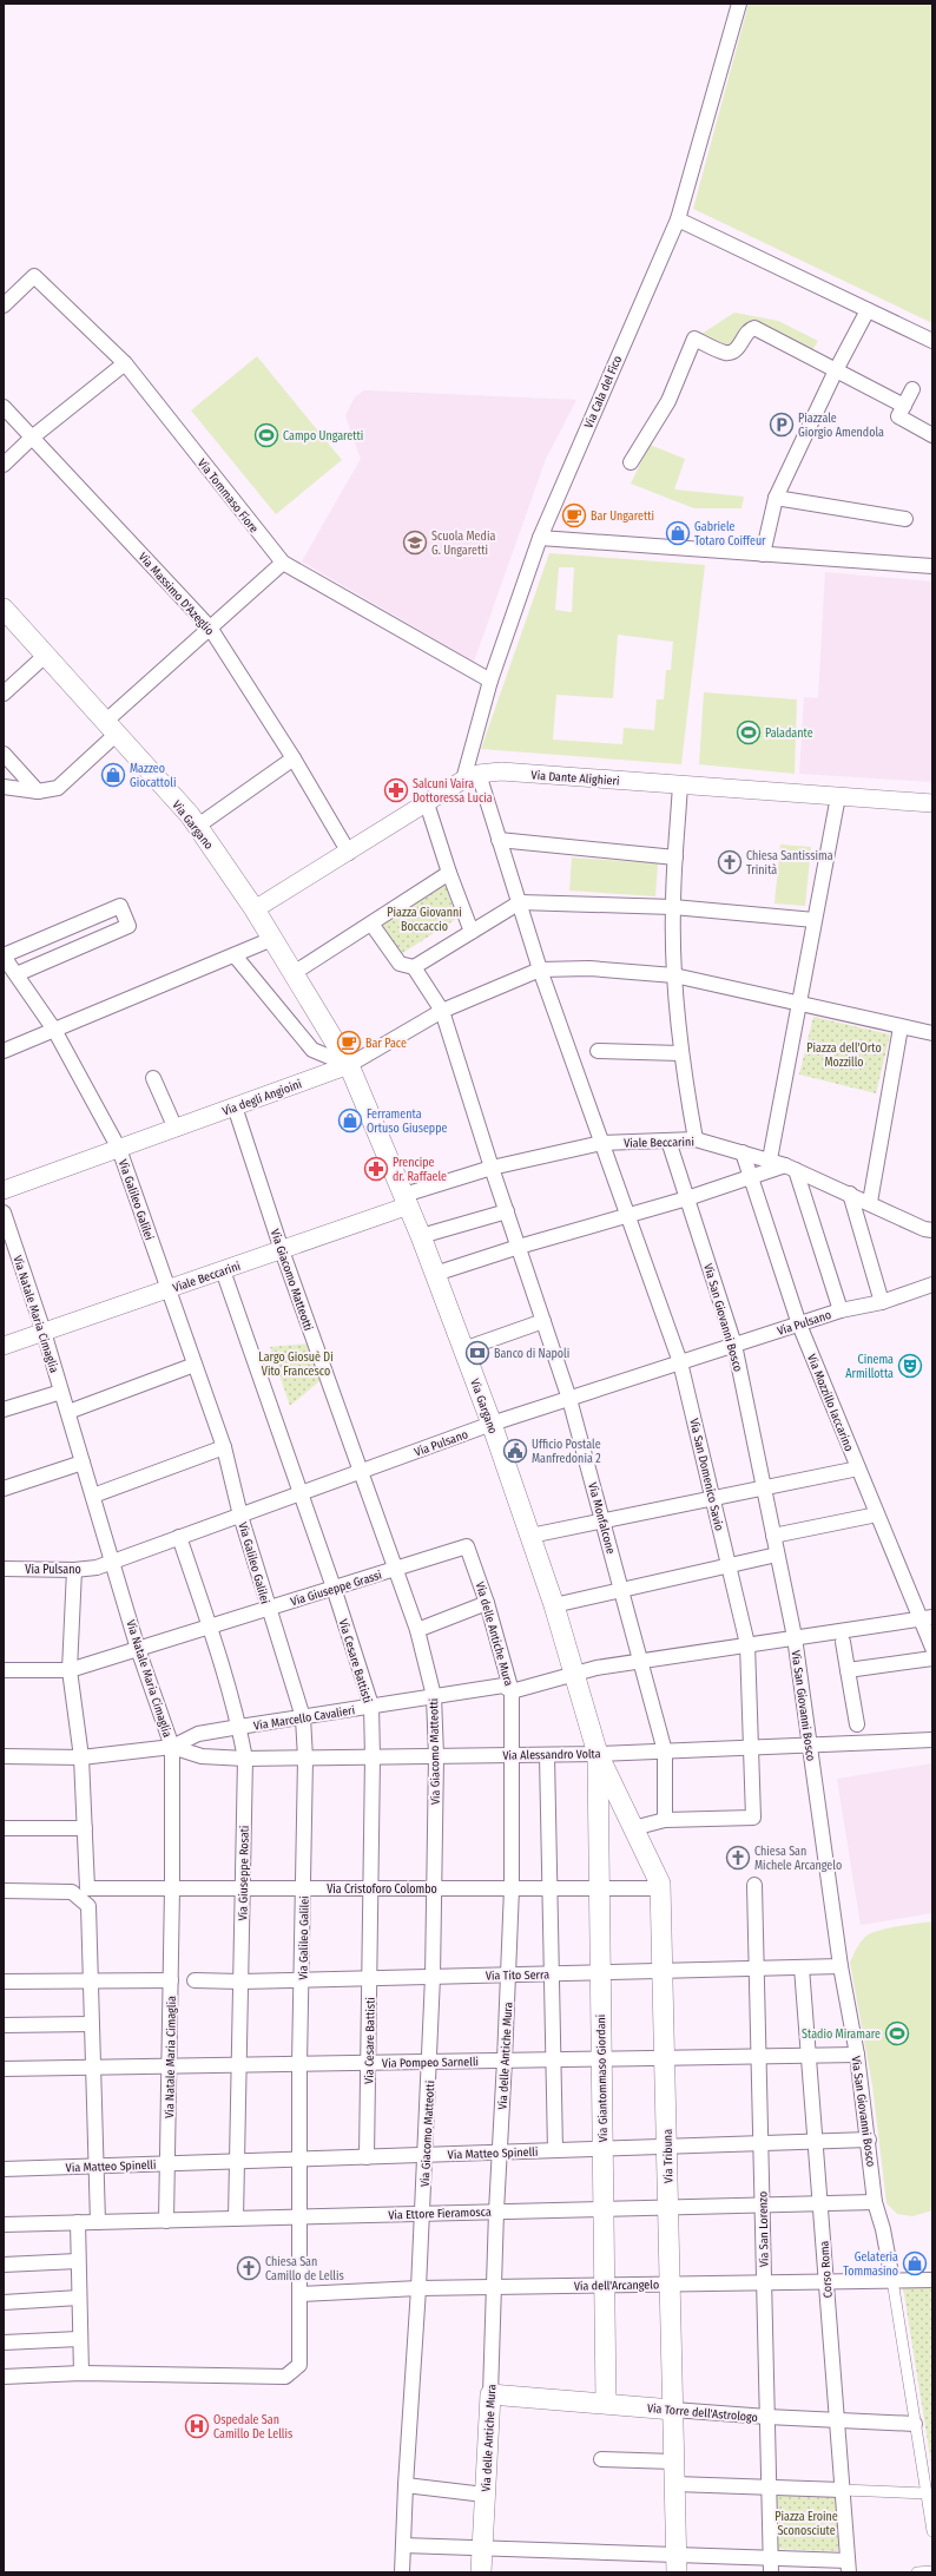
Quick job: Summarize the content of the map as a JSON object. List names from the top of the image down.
{
  "streets": {
    "main road": [
      "Via Gargano",
      "Via delle Antiche Mura",
      "Via Giantommaso Giordani",
      "Via Tribuna",
      "Via Torre dell'Astrologo"
    ],
    "street": [
      "Via Cala del Fico",
      "Via Tommaso Fiore",
      "Via Massimo D'Azeglio",
      "Via Dante Alighieri",
      "Via degli Angioini",
      "Viale Beccarini",
      "Via Galileo Galilei",
      "Via Giacomo Matteotti",
      "Via Natale Maria Cimaglia",
      "Via San Giovanni Bosco",
      "Via Pulsano",
      "Via Mozzillo Iaccarino",
      "Via San Domenico Savio",
      "Via Monfalcone",
      "Via Giuseppe Grassi",
      "Via Cesare Battisti",
      "Via Marcello Cavalieri",
      "Via Alessandro Volta",
      "Via Giuseppe Rosati",
      "Via Cristoforo Colombo",
      "Via Tito Serra",
      "Via Pompeo Sarnelli",
      "Via Matteo Spinelli",
      "Via Ettore Fieramosca",
      "Via San Lorenzo",
      "Corso Roma",
      "Via dell'Arcangelo"
    ]
  },
  "crossings": [
    ["Via Cala del Fico", "Via Tommaso Fiore"],
    ["Via Cala del Fico", "Via Dante Alighieri"],
    ["Via Cala del Fico", "Via San Domenico Savio"],
    ["Via Massimo D'Azeglio", "Via Dante Alighieri"],
    ["Via Dante Alighieri", "Via Gargano"],
    ["Via Dante Alighieri", "Via San Domenico Savio"],
    ["Via Gargano", "Via degli Angioini"],
    ["Via Gargano", "Viale Beccarini"],
    ["Via Gargano", "Via Pulsano"],
    ["Via Gargano", "Via Marcello Cavalieri"],
    ["Via Gargano", "Via Alessandro Volta"],
    ["Via Gargano", "Via Giantommaso Giordani"],
    ["Via Gargano", "Via Tribuna"],
    ["Via degli Angioini", "Via Galileo Galilei"],
    ["Via degli Angioini", "Via Giacomo Matteotti"],
    ["Viale Beccarini", "Via Galileo Galilei"],
    ["Viale Beccarini", "Via Giacomo Matteotti"],
    ["Viale Beccarini", "Via Natale Maria Cimaglia"],
    ["Viale Beccarini", "Via San Giovanni Bosco"],
    ["Viale Beccarini", "Via Mozzillo Iaccarino"],
    ["Viale Beccarini", "Via San Domenico Savio"],
    ["Viale Beccarini", "Via Monfalcone"],
    ["Viale Beccarini", "Via Cesare Battisti"],
    ["Via Galileo Galilei", "Via Pulsano"],
    ["Via Galileo Galilei", "Via Giuseppe Grassi"],
    ["Via Galileo Galilei", "Via Marcello Cavalieri"],
    ["Via Galileo Galilei", "Via Alessandro Volta"],
    ["Via Galileo Galilei", "Via Cristoforo Colombo"],
    ["Via Galileo Galilei", "Via Tito Serra"],
    ["Via Galileo Galilei", "Via Pompeo Sarnelli"],
    ["Via Galileo Galilei", "Via Matteo Spinelli"],
    ["Via Galileo Galilei", "Via Ettore Fieramosca"],
    ["Via Galileo Galilei", "Via dell'Arcangelo"],
    ["Via Giacomo Matteotti", "Via Pulsano"],
    ["Via Giacomo Matteotti", "Via Giuseppe Grassi"],
    ["Via Giacomo Matteotti", "Via Marcello Cavalieri"],
    ["Via Giacomo Matteotti", "Via Alessandro Volta"],
    ["Via Giacomo Matteotti", "Via Cristoforo Colombo"],
    ["Via Giacomo Matteotti", "Via Tito Serra"],
    ["Via Giacomo Matteotti", "Via Pompeo Sarnelli"],
    ["Via Giacomo Matteotti", "Via Matteo Spinelli"],
    ["Via Giacomo Matteotti", "Via Ettore Fieramosca"],
    ["Via Giacomo Matteotti", "Via dell'Arcangelo"],
    ["Via Natale Maria Cimaglia", "Via Pulsano"],
    ["Via Natale Maria Cimaglia", "Via Giuseppe Grassi"],
    ["Via Natale Maria Cimaglia", "Via Marcello Cavalieri"],
    ["Via Natale Maria Cimaglia", "Via Alessandro Volta"],
    ["Via Natale Maria Cimaglia", "Via Cristoforo Colombo"],
    ["Via Natale Maria Cimaglia", "Via Pompeo Sarnelli"],
    ["Via Natale Maria Cimaglia", "Via Matteo Spinelli"],
    ["Via Natale Maria Cimaglia", "Via Ettore Fieramosca"],
    ["Via San Giovanni Bosco", "Via Pulsano"],
    ["Via San Giovanni Bosco", "Via Marcello Cavalieri"],
    ["Via San Giovanni Bosco", "Via Alessandro Volta"],
    ["Via San Giovanni Bosco", "Via Tito Serra"],
    ["Via San Giovanni Bosco", "Via Pompeo Sarnelli"],
    ["Via San Giovanni Bosco", "Via Matteo Spinelli"],
    ["Via San Giovanni Bosco", "Via Ettore Fieramosca"],
    ["Via San Giovanni Bosco", "Via dell'Arcangelo"],
    ["Via Pulsano", "Via Mozzillo Iaccarino"],
    ["Via Pulsano", "Via San Domenico Savio"],
    ["Via Pulsano", "Via Monfalcone"],
    ["Via Pulsano", "Via Cesare Battisti"],
    ["Via Pulsano", "Via Giuseppe Rosati"],
    ["Via Mozzillo Iaccarino", "Via Marcello Cavalieri"],
    ["Via San Domenico Savio", "Via Monfalcone"],
    ["Via San Domenico Savio", "Via Marcello Cavalieri"],
    ["Via San Domenico Savio", "Via Alessandro Volta"],
    ["Via Monfalcone", "Via Marcello Cavalieri"],
    ["Via Monfalcone", "Via Alessandro Volta"],
    ["Via Giuseppe Grassi", "Via delle Antiche Mura"],
    ["Via Giuseppe Grassi", "Via Cesare Battisti"],
    ["Via Giuseppe Grassi", "Via Giuseppe Rosati"],
    ["Via delle Antiche Mura", "Via Marcello Cavalieri"],
    ["Via delle Antiche Mura", "Via Alessandro Volta"],
    ["Via delle Antiche Mura", "Via Cristoforo Colombo"],
    ["Via delle Antiche Mura", "Via Tito Serra"],
    ["Via delle Antiche Mura", "Via Pompeo Sarnelli"],
    ["Via delle Antiche Mura", "Via Matteo Spinelli"],
    ["Via delle Antiche Mura", "Via Ettore Fieramosca"],
    ["Via delle Antiche Mura", "Via dell'Arcangelo"],
    ["Via delle Antiche Mura", "Via Torre dell'Astrologo"],
    ["Via Cesare Battisti", "Via Marcello Cavalieri"],
    ["Via Cesare Battisti", "Via Alessandro Volta"],
    ["Via Cesare Battisti", "Via Cristoforo Colombo"],
    ["Via Cesare Battisti", "Via Tito Serra"],
    ["Via Cesare Battisti", "Via Pompeo Sarnelli"],
    ["Via Cesare Battisti", "Via Matteo Spinelli"],
    ["Via Marcello Cavalieri", "Via Alessandro Volta"],
    ["Via Marcello Cavalieri", "Via Giuseppe Rosati"],
    ["Via Alessandro Volta", "Via Giuseppe Rosati"],
    ["Via Alessandro Volta", "Via Giantommaso Giordani"],
    ["Via Alessandro Volta", "Via Tribuna"],
    ["Via Giuseppe Rosati", "Via Cristoforo Colombo"],
    ["Via Giuseppe Rosati", "Via Tito Serra"],
    ["Via Giuseppe Rosati", "Via Pompeo Sarnelli"],
    ["Via Giuseppe Rosati", "Via Matteo Spinelli"],
    ["Via Giuseppe Rosati", "Via Ettore Fieramosca"],
    ["Via Cristoforo Colombo", "Via Giantommaso Giordani"],
    ["Via Tito Serra", "Via Giantommaso Giordani"],
    ["Via Tito Serra", "Via Tribuna"],
    ["Via Tito Serra", "Via San Lorenzo"],
    ["Via Tito Serra", "Corso Roma"],
    ["Via Pompeo Sarnelli", "Via Giantommaso Giordani"],
    ["Via Pompeo Sarnelli", "Via Tribuna"],
    ["Via Pompeo Sarnelli", "Via San Lorenzo"],
    ["Via Pompeo Sarnelli", "Corso Roma"],
    ["Via Giantommaso Giordani", "Via Matteo Spinelli"],
    ["Via Giantommaso Giordani", "Via Tribuna"],
    ["Via Giantommaso Giordani", "Via Ettore Fieramosca"],
    ["Via Giantommaso Giordani", "Via dell'Arcangelo"],
    ["Via Giantommaso Giordani", "Via Torre dell'Astrologo"],
    ["Via Matteo Spinelli", "Via Tribuna"],
    ["Via Matteo Spinelli", "Via San Lorenzo"],
    ["Via Matteo Spinelli", "Corso Roma"],
    ["Via Tribuna", "Via Ettore Fieramosca"],
    ["Via Tribuna", "Via dell'Arcangelo"],
    ["Via Tribuna", "Via Torre dell'Astrologo"],
    ["Via Ettore Fieramosca", "Via San Lorenzo"],
    ["Via Ettore Fieramosca", "Corso Roma"],
    ["Via San Lorenzo", "Via dell'Arcangelo"],
    ["Via San Lorenzo", "Via Torre dell'Astrologo"],
    ["Corso Roma", "Via dell'Arcangelo"],
    ["Corso Roma", "Via Torre dell'Astrologo"]
  ],
  "parks": [
    "Piazza Giovanni Boccaccio",
    "Piazza dell'Orto Mozzillo",
    "Largo Giosuè Di Vito Francesco",
    "Piazza Eroine Sconosciute"
  ],
  "places": {
    "parking": ["Piazzale Giorgio Amendola"],
    "sports": ["Campo Ungaretti", "Paladante", "Stadio Miramare"],
    "cafe": ["Bar Ungaretti", "Bar Pace"],
    "shop": [
      "Gabriele Totaro Coiffeur",
      "Mazzeo Giocattoli",
      "Ferramenta Ortuso Giuseppe",
      "Gelateria Tommasino"
    ],
    "school or university": ["Scuola Media G. Ungaretti"],
    "pharmacy": ["Salcuni Vaira Dottoressa Lucia", "Prencipe dr. Raffaele"],
    "church": ["Chiesa Santissima Trinità", "Chiesa San Michele Arcangelo", "Chiesa San Camillo de Lellis"],
    "bank": ["Banco di Napoli"],
    "theatre": ["Cinema Armillotta"],
    "public building": ["Ufficio Postale Manfredonia 2"],
    "hospital": ["Ospedale San Camillo De Lellis"]
  }
}
